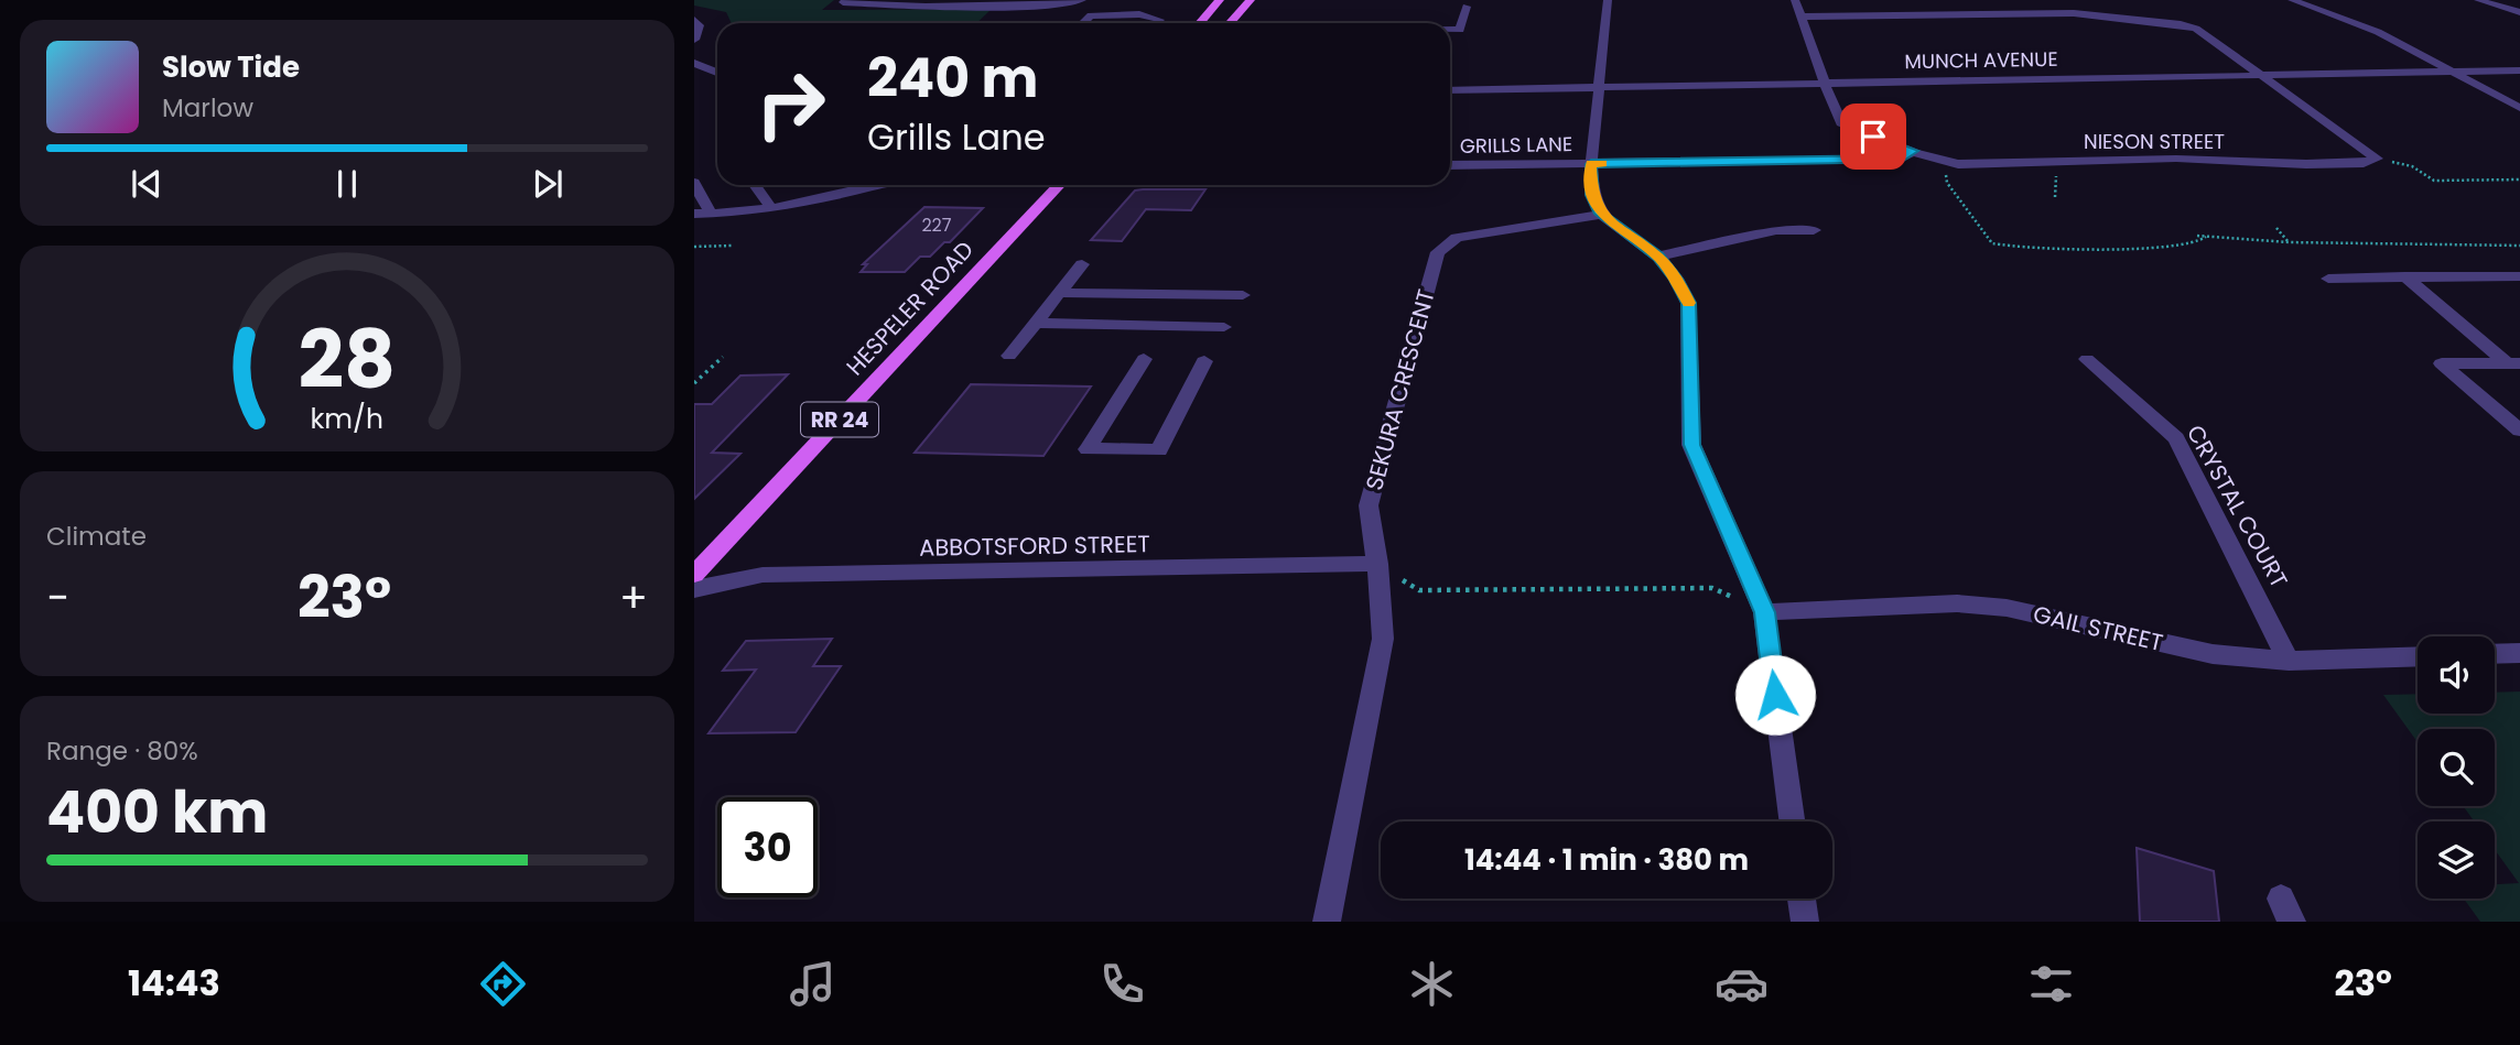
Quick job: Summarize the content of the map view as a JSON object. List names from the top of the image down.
{
  "streets": {
    "main road": ["HESPELER ROAD", "RR 24"],
    "street": [
      "MUNCH AVENUE",
      "NIESON STREET",
      "GRILLS LANE",
      "SEKURA CRESCENT",
      "CRYSTAL COURT",
      "ABBOTSFORD STREET",
      "GAIL STREET"
    ]
  },
  "crossings": [
    ["MUNCH AVENUE", "NIESON STREET"],
    ["NIESON STREET", "GRILLS LANE"],
    ["SEKURA CRESCENT", "ABBOTSFORD STREET"],
    ["CRYSTAL COURT", "GAIL STREET"]
  ],
  "house_numbers": ["227"],
  "page": {
    "turn": ["240 m", "Grills Lane"],
    "song": ["Slow Tide", "Marlow"],
    "tile": [
      "Climate",
      ["Range · 80%", "400 km"]
    ],
    "heat": ["−", "23°", "+"],
    "limit": "30",
    "trip": "14:44 · 1 min · 380 m",
    "tabs": ["14:43", "23°"],
    "gauge": ["28", "km/h"]
  }
}
